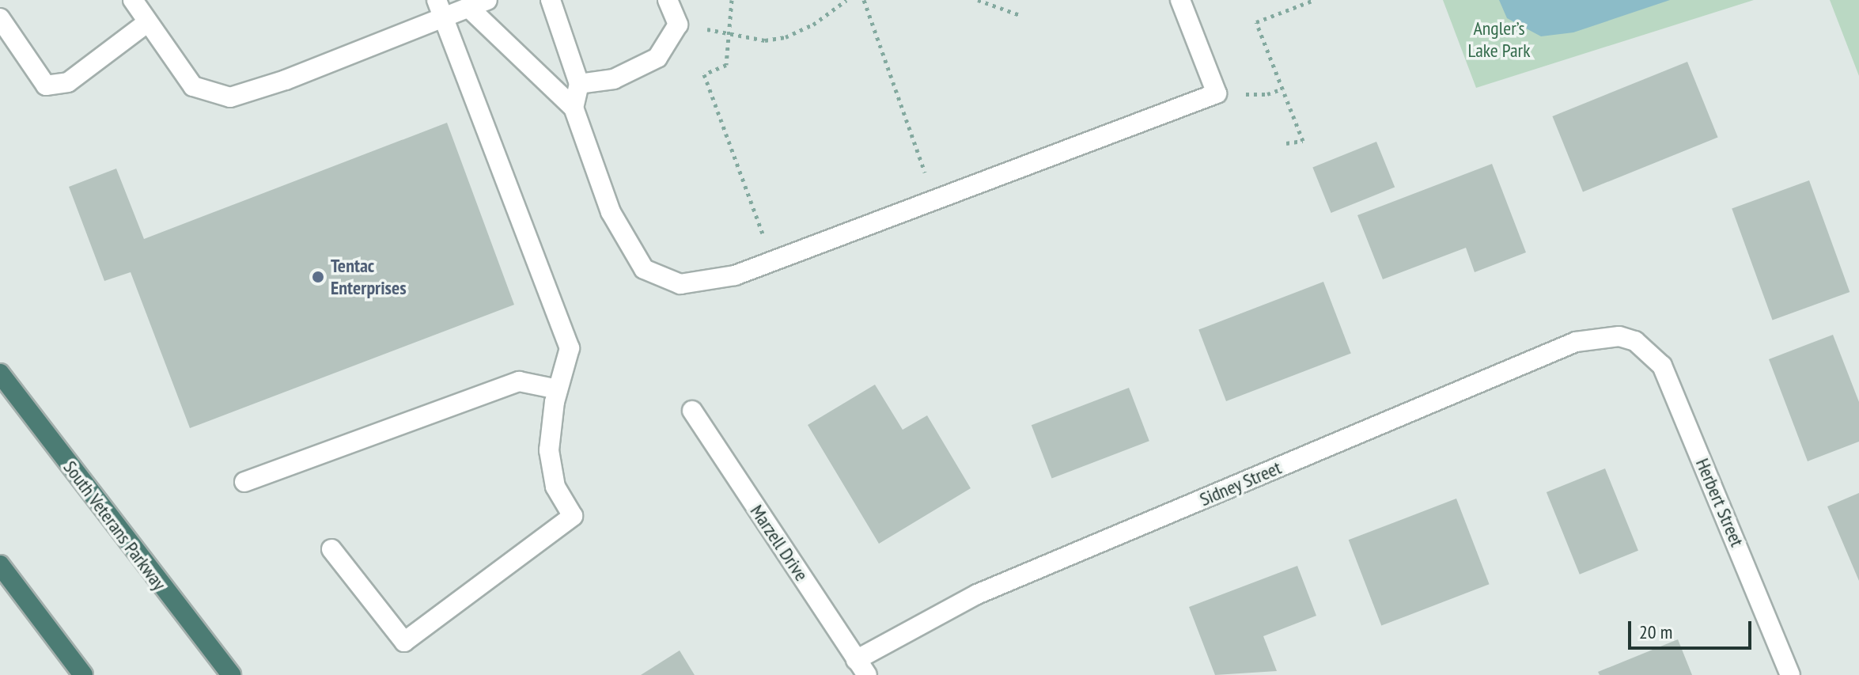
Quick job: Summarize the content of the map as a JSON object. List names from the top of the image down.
{
  "streets": {
    "highway": ["South Veterans Parkway"],
    "street": ["Sidney Street", "Herbert Street", "Marzell Drive"]
  },
  "crossings": [
    ["Sidney Street", "Herbert Street"],
    ["Sidney Street", "Marzell Drive"]
  ],
  "parks": ["Angler’s Lake Park"],
  "places": ["Tentac Enterprises"],
  "scale_bar": "20 m"
}
